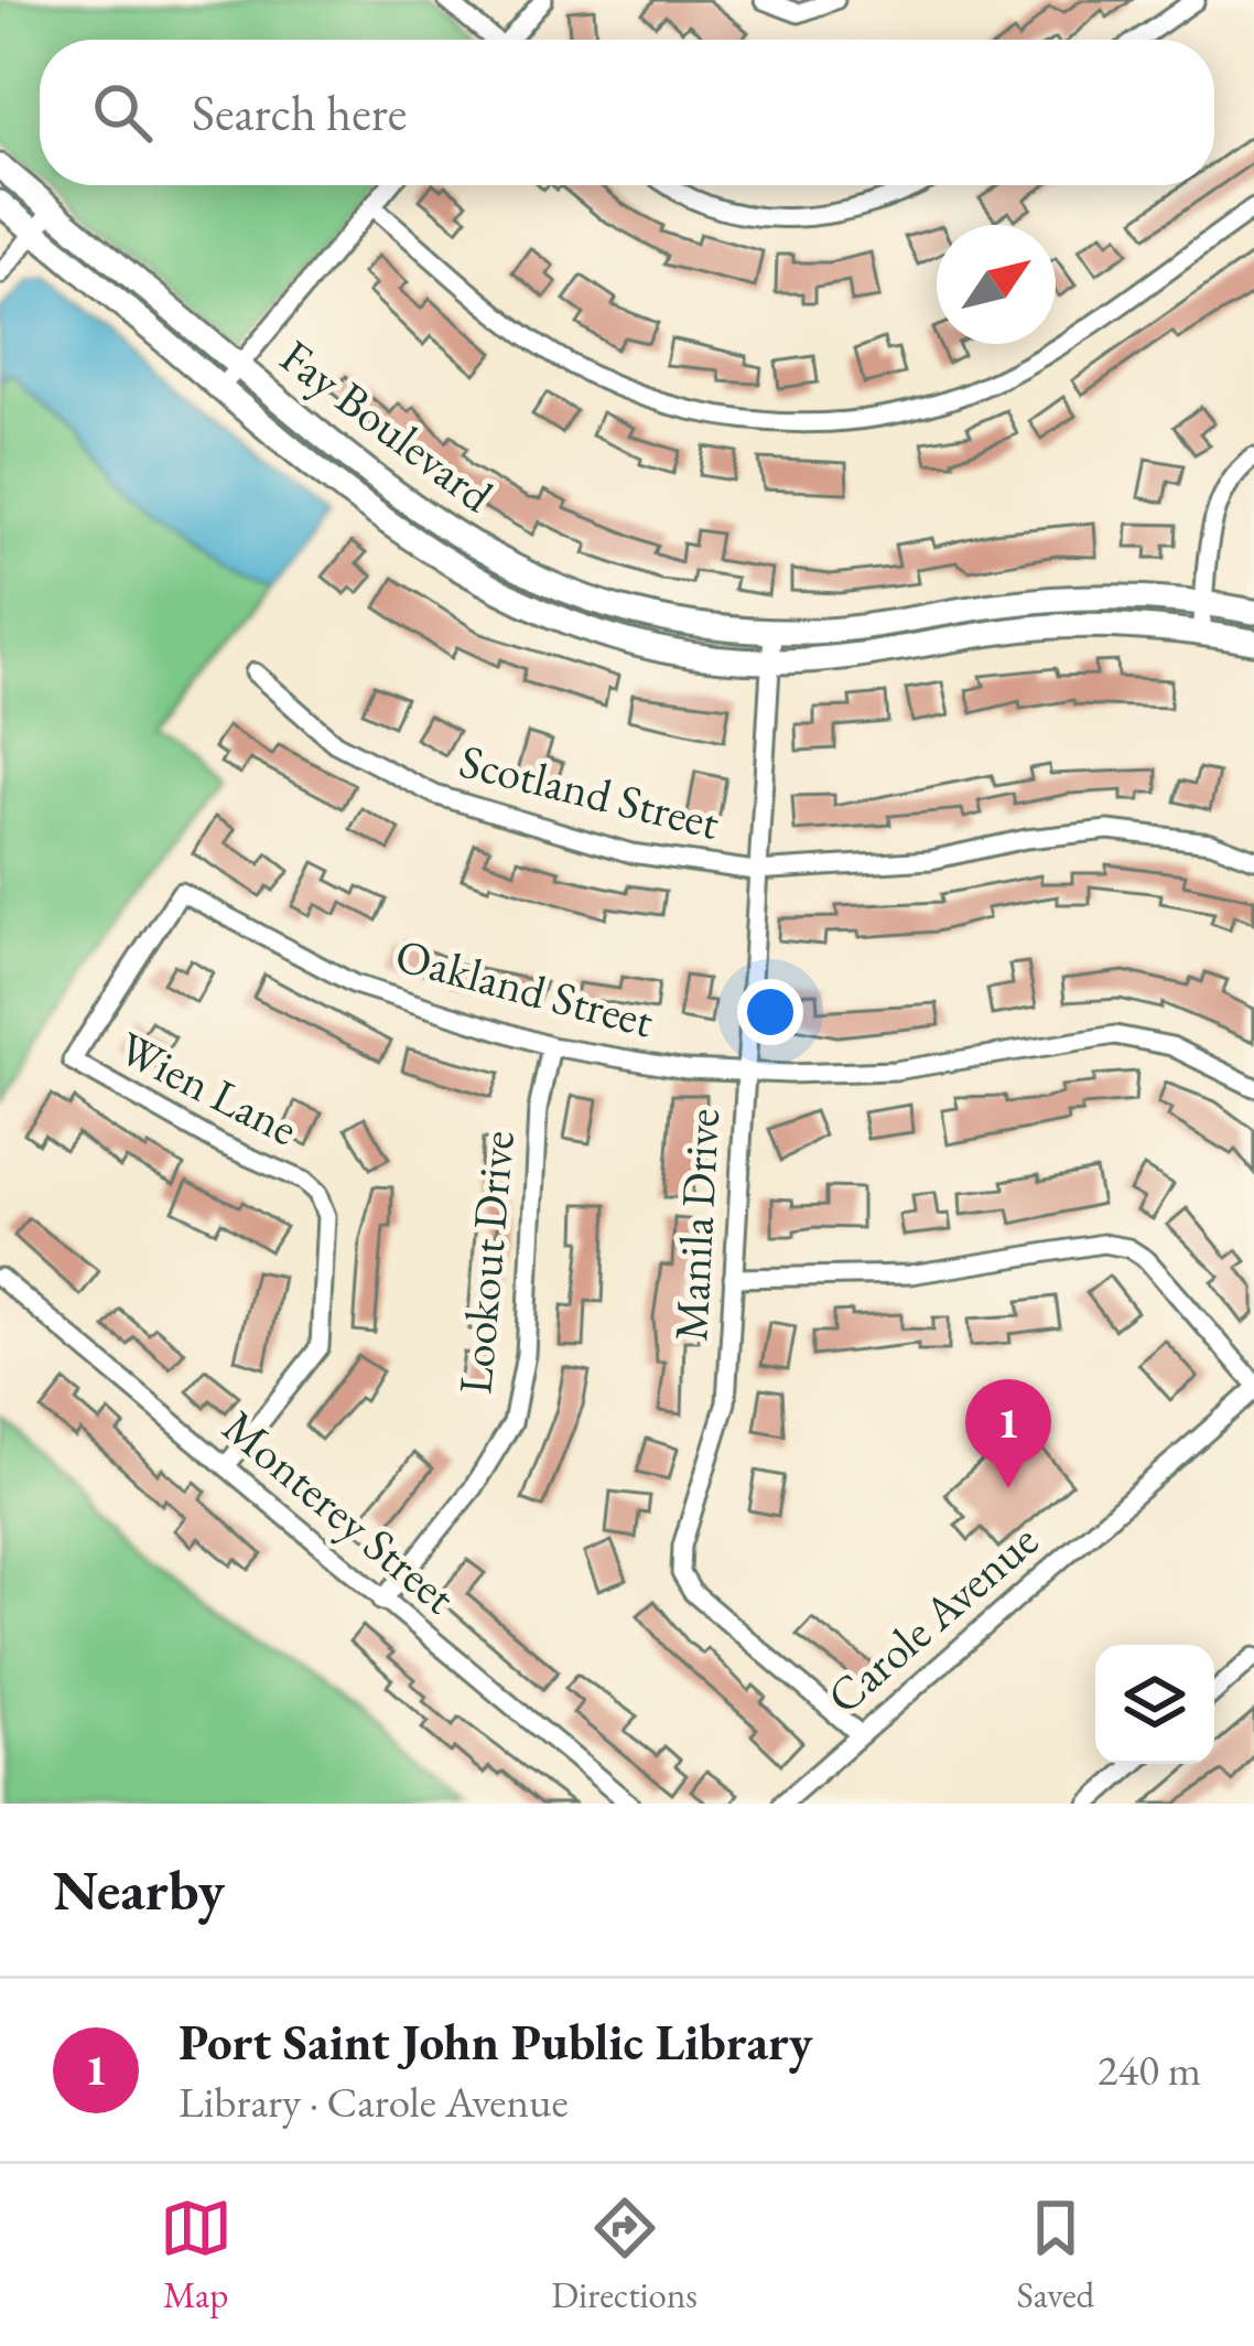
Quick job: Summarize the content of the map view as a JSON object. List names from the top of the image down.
{
  "streets": {
    "main road": ["Fay Boulevard"],
    "street": [
      "Scotland Street",
      "Oakland Street",
      "Wien Lane",
      "Manila Drive",
      "Lookout Drive",
      "Monterey Street",
      "Carole Avenue"
    ]
  },
  "crossings": [
    ["Fay Boulevard", "Manila Drive"],
    ["Scotland Street", "Manila Drive"],
    ["Oakland Street", "Wien Lane"],
    ["Oakland Street", "Manila Drive"],
    ["Oakland Street", "Lookout Drive"],
    ["Wien Lane", "Monterey Street"],
    ["Manila Drive", "Carole Avenue"],
    ["Lookout Drive", "Monterey Street"]
  ],
  "north": "top right",
  "page": {
    "search": "Search here",
    "pins": "1",
    "heading": "Nearby",
    "list": [
      {
        "mark": "1",
        "name": "Port Saint John Public Library",
        "note": "Library · Carole Avenue",
        "value": "240 m"
      }
    ],
    "nav": ["Map", "Directions", "Saved"]
  }
}
